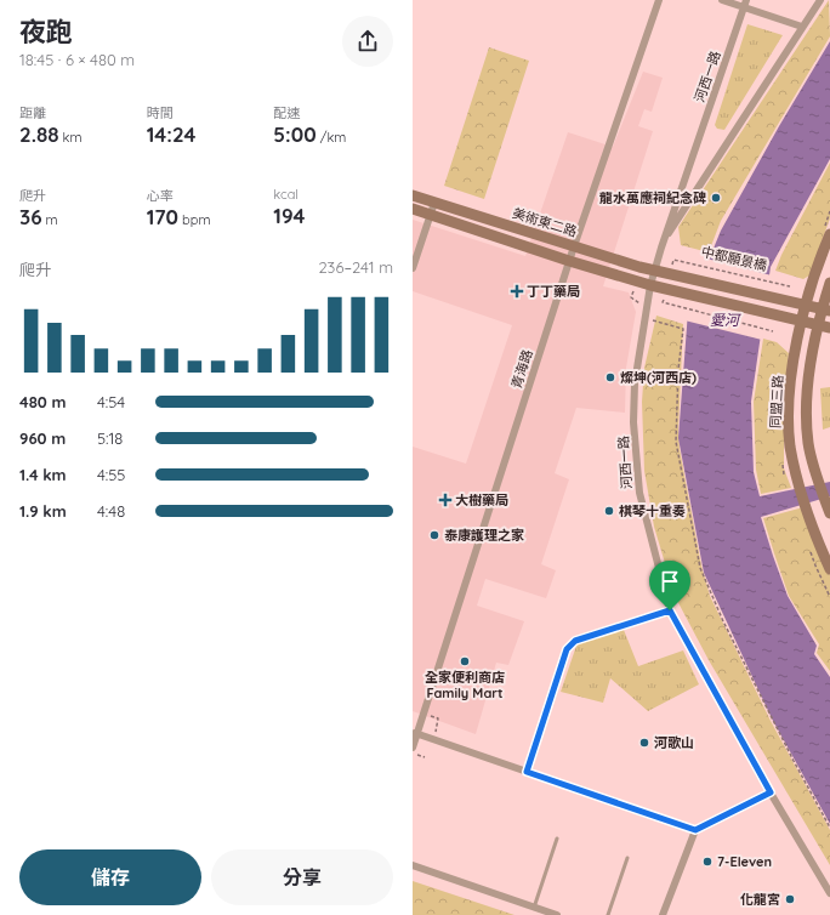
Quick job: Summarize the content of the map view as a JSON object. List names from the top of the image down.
{
  "streets": {
    "street": [
      "河西一路",
      "美術東二路",
      "青海路",
      "同盟三路"
    ],
    "path": ["中都願景橋"]
  },
  "crossings": [
    ["河西一路", "美術東二路"],
    ["美術東二路", "青海路"],
    ["美術東二路", "同盟三路"]
  ],
  "water": ["愛河"],
  "places": {
    "other": [
      "龍水萬應祠紀念碑",
      "燦坤(河西店)",
      "棋琴十重奏",
      "泰康護理之家",
      "全家便利商店 Family Mart",
      "河歌山",
      "7-Eleven",
      "化龍宮"
    ],
    "health": ["丁丁藥局", "大樹藥局"]
  },
  "page": {
    "heading": ["夜跑", "18:45 · 6 × 480 m"],
    "stats": [
      ["距離", "2.88 km"],
      ["時間", "14:24"],
      ["配速", "5:00 /km"],
      ["爬升", "36 m"],
      ["心率", "170 bpm"],
      ["kcal", "194"]
    ],
    "chart": ["爬升", "236–241 m"],
    "list": [
      {
        "name": "480 m",
        "note": "4:54"
      },
      {
        "name": "960 m",
        "note": "5:18"
      },
      {
        "name": "1.4 km",
        "note": "4:55"
      },
      {
        "name": "1.9 km",
        "note": "4:48"
      }
    ],
    "buttons": ["儲存", "分享"]
  }
}
